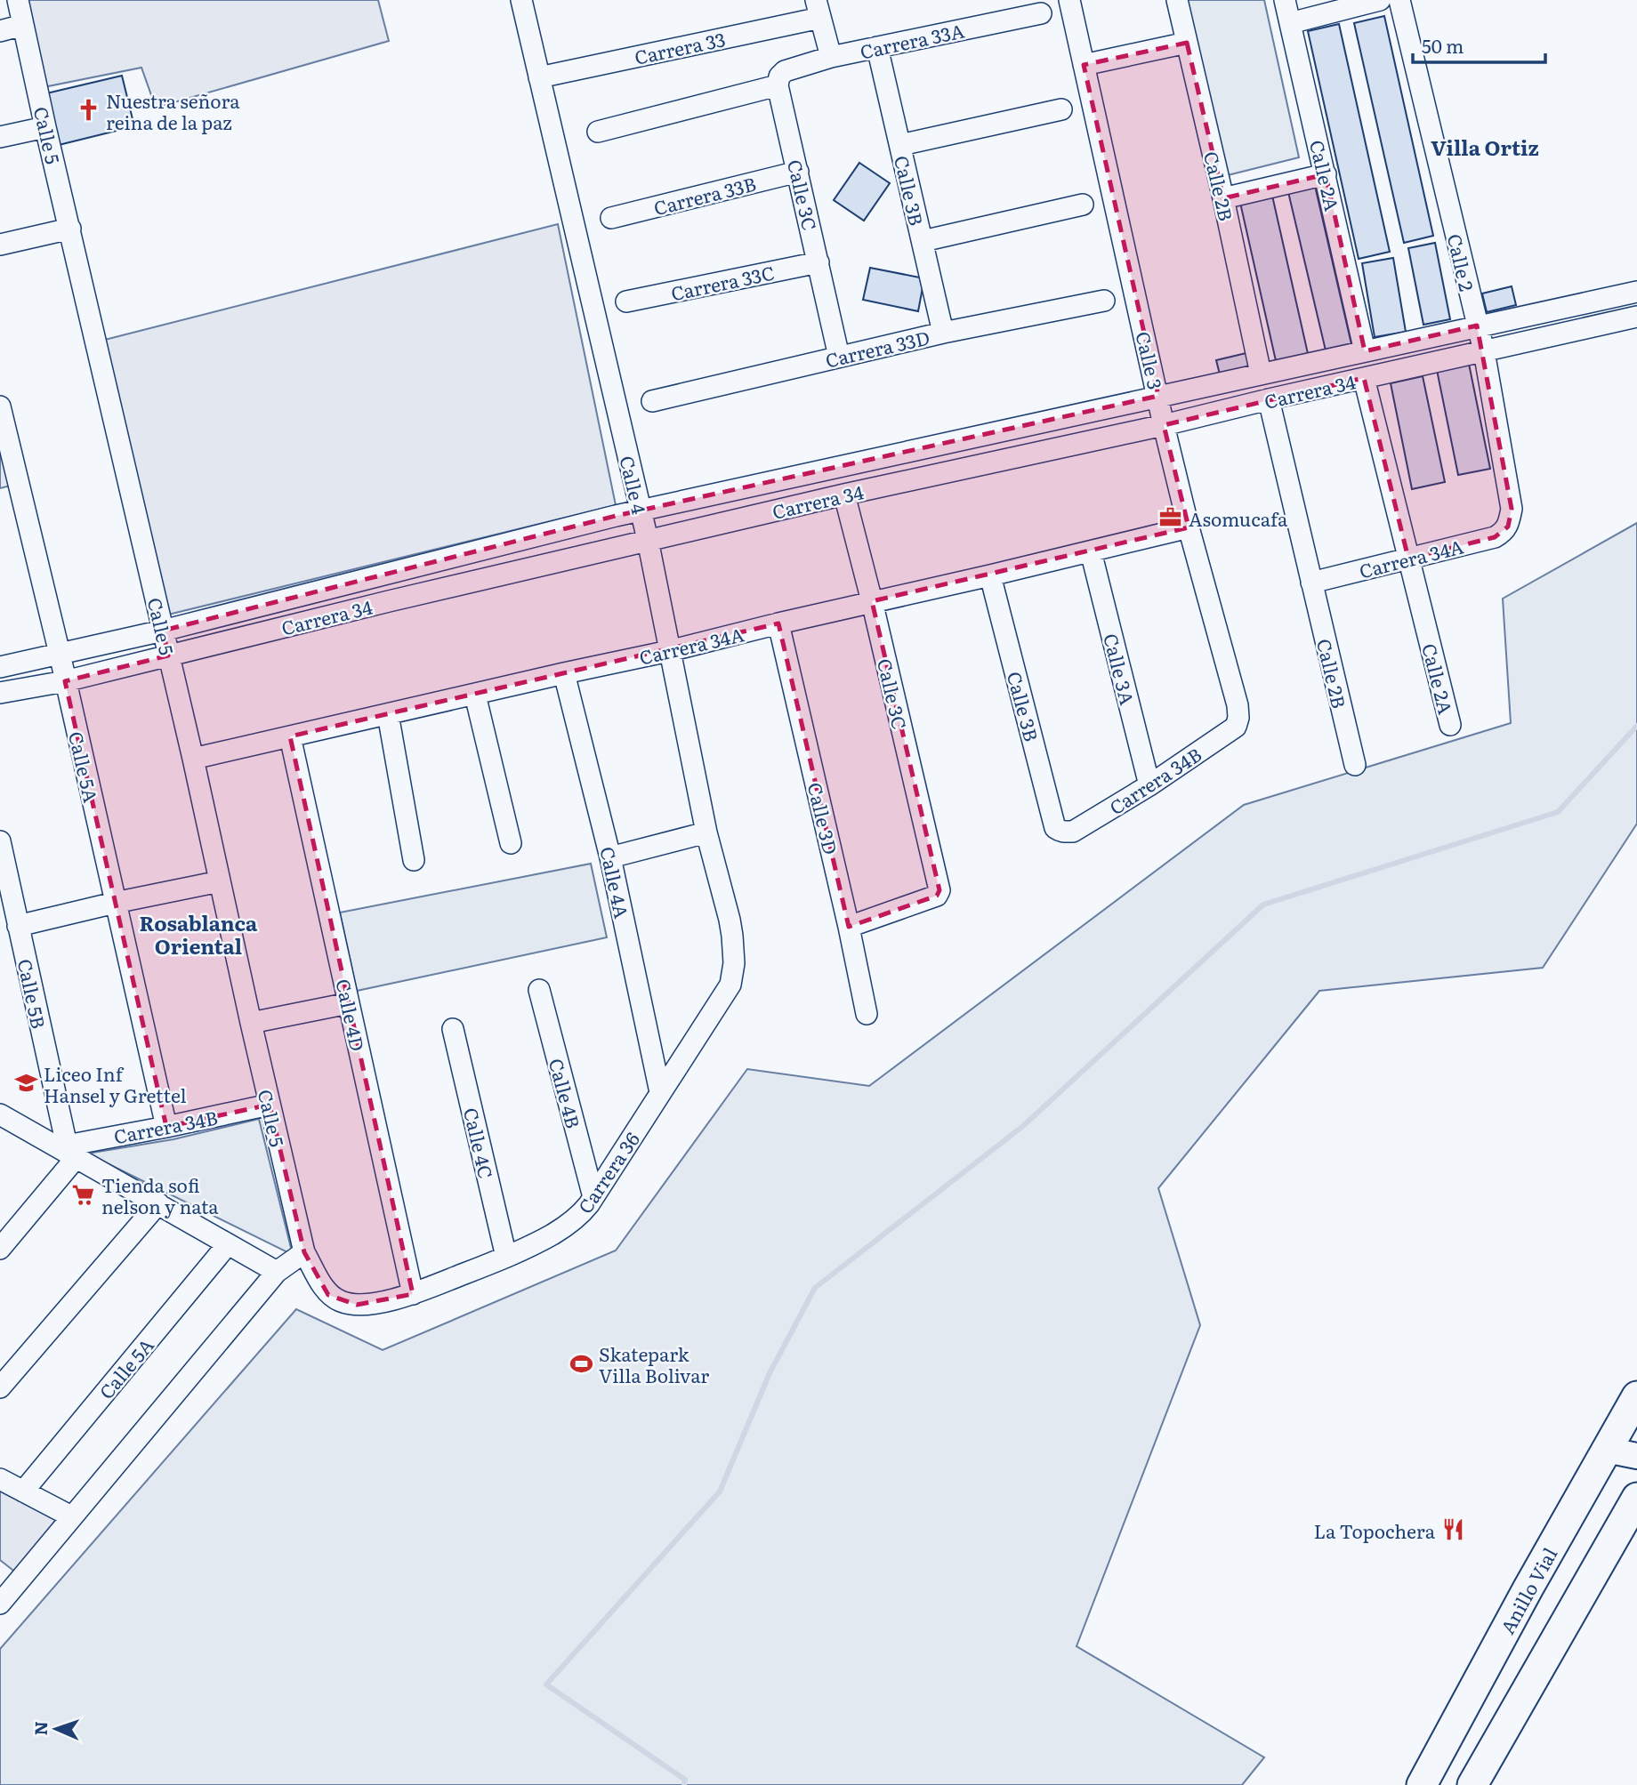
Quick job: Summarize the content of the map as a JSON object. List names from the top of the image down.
{
  "streets": {
    "highway": ["Anillo Vial"],
    "street": [
      "Carrera 33A",
      "Carrera 33",
      "Calle 5",
      "Calle 2A",
      "Calle 2B",
      "Calle 3B",
      "Carrera 33B",
      "Calle 3C",
      "Calle 2",
      "Carrera 33C",
      "Carrera 33D",
      "Calle 3",
      "Carrera 34",
      "Calle 4",
      "Carrera 34A",
      "Calle 3A",
      "Calle 5A",
      "Carrera 34B",
      "Calle 3D",
      "Calle 4A",
      "Calle 5B",
      "Calle 4D",
      "Calle 4B",
      "Calle 4C",
      "Carrera 36"
    ]
  },
  "crossings": [
    ["Carrera 33A", "Calle 3B"],
    ["Carrera 33A", "Calle 3C"],
    ["Carrera 33", "Calle 4"],
    ["Calle 5", "Carrera 34"],
    ["Calle 5", "Carrera 34A"],
    ["Calle 5", "Carrera 34B"],
    ["Calle 5", "Calle 4D"],
    ["Calle 5", "Carrera 36"],
    ["Calle 2A", "Carrera 34"],
    ["Calle 2A", "Carrera 34A"],
    ["Calle 2B", "Carrera 34"],
    ["Calle 2B", "Carrera 34A"],
    ["Calle 3B", "Carrera 33D"],
    ["Calle 3B", "Carrera 34A"],
    ["Calle 3B", "Carrera 34B"],
    ["Carrera 33B", "Calle 3C"],
    ["Calle 3C", "Carrera 33C"],
    ["Calle 3C", "Carrera 33D"],
    ["Calle 3C", "Carrera 34"],
    ["Calle 3C", "Carrera 34A"],
    ["Calle 3C", "Calle 3D"],
    ["Calle 2", "Carrera 34"],
    ["Calle 2", "Carrera 34A"],
    ["Calle 3", "Carrera 34"],
    ["Calle 3", "Carrera 34A"],
    ["Calle 3", "Carrera 34B"],
    ["Carrera 34", "Calle 4"],
    ["Carrera 34", "Calle 5A"],
    ["Calle 4", "Carrera 34A"],
    ["Calle 4", "Carrera 36"],
    ["Carrera 34A", "Calle 3A"],
    ["Carrera 34A", "Calle 3D"],
    ["Carrera 34A", "Calle 4A"],
    ["Carrera 34A", "Calle 4D"],
    ["Calle 3A", "Carrera 34B"],
    ["Calle 5A", "Carrera 34B"],
    ["Carrera 34B", "Calle 5B"],
    ["Calle 4A", "Carrera 36"],
    ["Calle 4D", "Carrera 36"],
    ["Calle 4B", "Carrera 36"],
    ["Calle 4C", "Carrera 36"]
  ],
  "districts": ["Villa Ortiz", "Rosablanca Oriental"],
  "places": {
    "church": ["Nuestra señora reina de la paz"],
    "office": ["Asomucafa"],
    "school or university": ["Liceo Inf Hansel y Grettel"],
    "supermarket": ["Tienda sofi nelson y nata"],
    "sports": ["Skatepark Villa Bolivar"],
    "restaurant": ["La Topochera"]
  },
  "scale_bar": "50 m",
  "north": "left"
}
